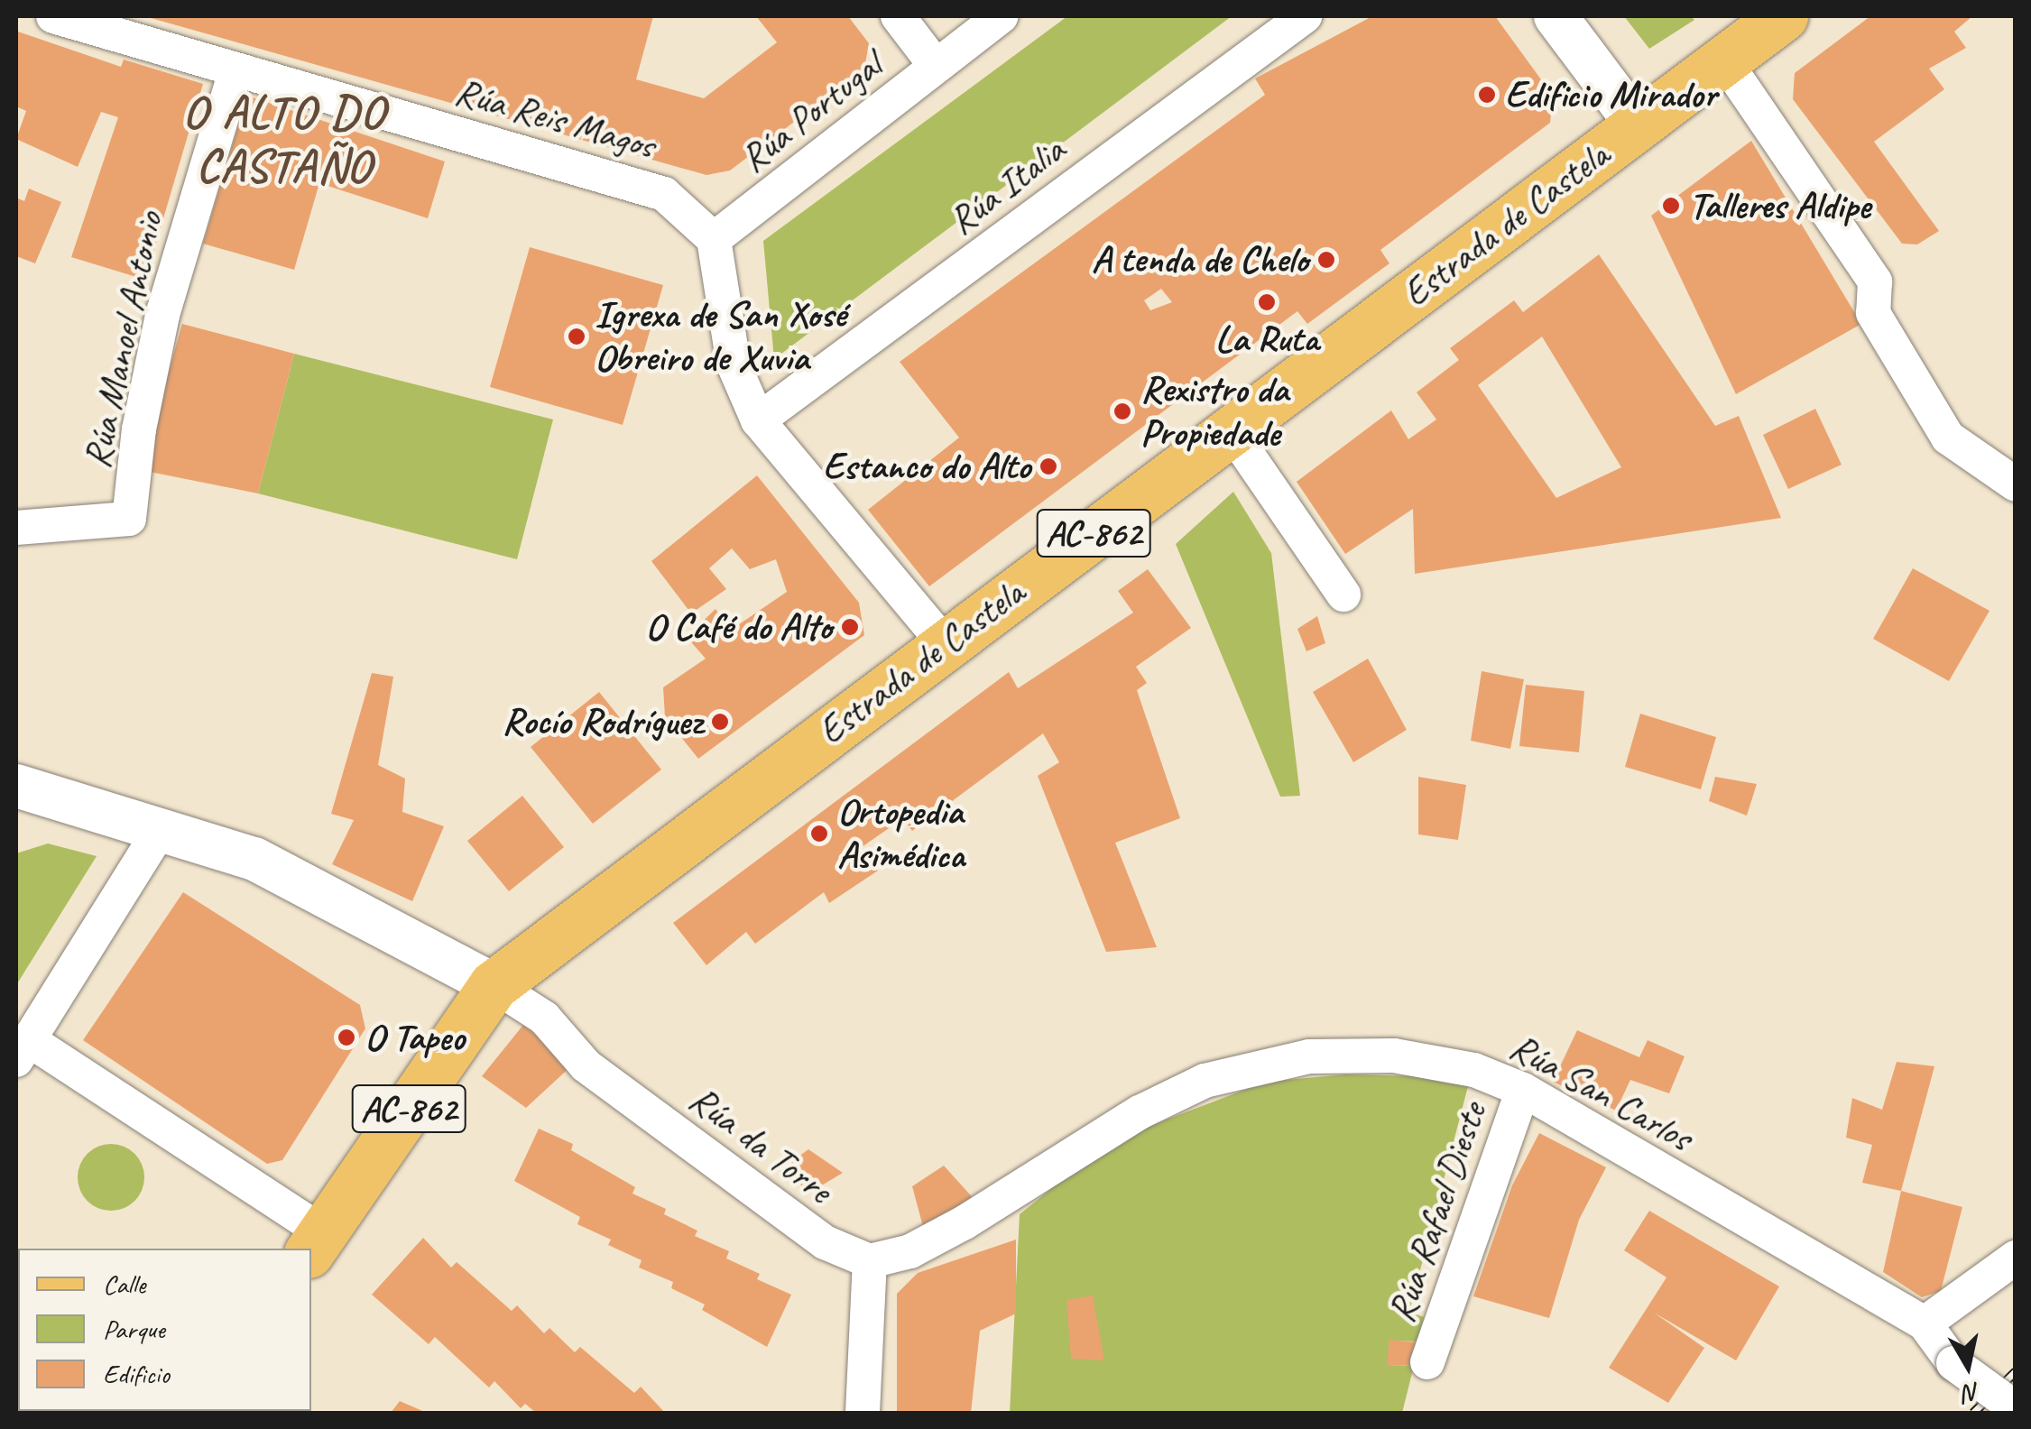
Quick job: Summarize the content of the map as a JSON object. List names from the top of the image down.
{
  "streets": {
    "main road": ["Estrada de Castela", "AC-862"],
    "street": [
      "Rúa Portugal",
      "Rúa Reis Magos",
      "Rúa Italia",
      "Rúa Manoel Antonio",
      "Rúa San Carlos",
      "Rúa da Torre",
      "Rúa Rafael Dieste"
    ]
  },
  "crossings": [
    ["Rúa Portugal", "Rúa Reis Magos"],
    ["Rúa Reis Magos", "Rúa Manoel Antonio"],
    ["Estrada de Castela", "Rúa da Torre"],
    ["Rúa San Carlos", "Rúa da Torre"],
    ["Rúa San Carlos", "Rúa Rafael Dieste"]
  ],
  "districts": ["O ALTO DO CASTAÑO"],
  "places": [
    "Edificio Mirador",
    "Talleres Aldipe",
    "A tenda de Chelo",
    "La Ruta",
    "Igrexa de San Xosé Obreiro de Xuvia",
    "Rexistro da Propiedade",
    "Estanco do Alto",
    "O Café do Alto",
    "Rocío Rodríguez",
    "Ortopedia Asimédica",
    "O Tapeo"
  ],
  "legend": ["Calle", "Parque", "Edificio"],
  "north": "bottom"
}
